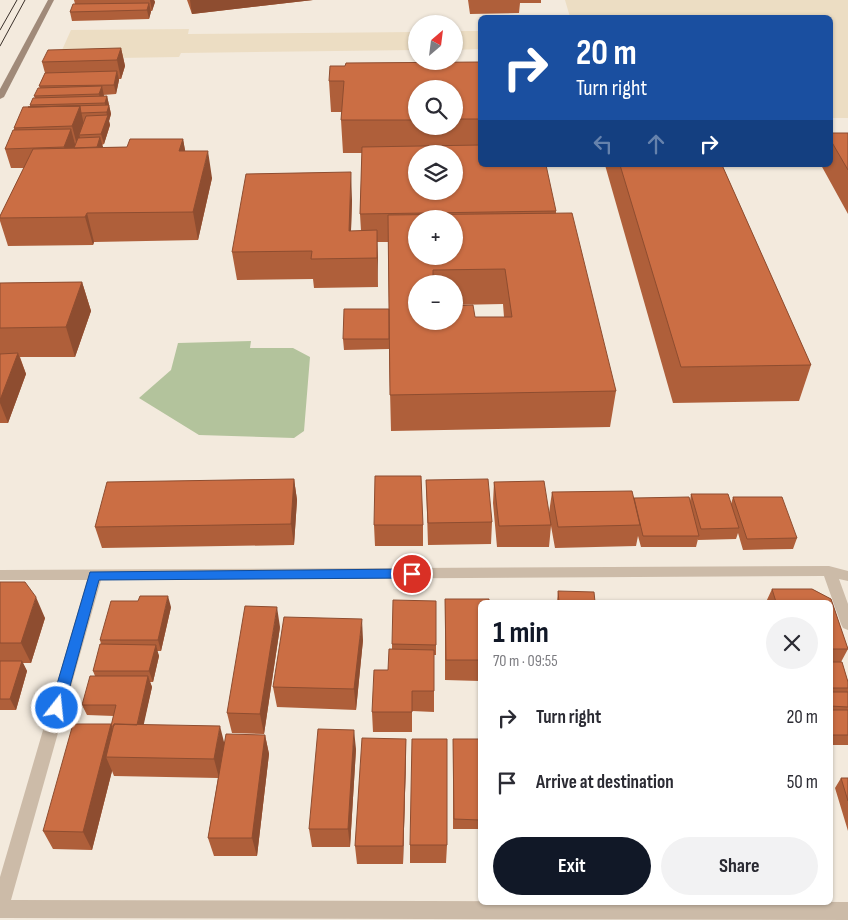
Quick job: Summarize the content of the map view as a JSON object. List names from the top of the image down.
{
  "north": "top right",
  "page": {
    "map_buttons": ["+", "−"],
    "turn": ["20 m", "Turn right"],
    "heading": ["1 min", "70 m · 09:55"],
    "list": [
      {
        "name": "Turn right",
        "value": "20 m"
      },
      {
        "name": "Arrive at destination",
        "value": "50 m"
      }
    ],
    "buttons": ["Exit", "Share"]
  }
}
